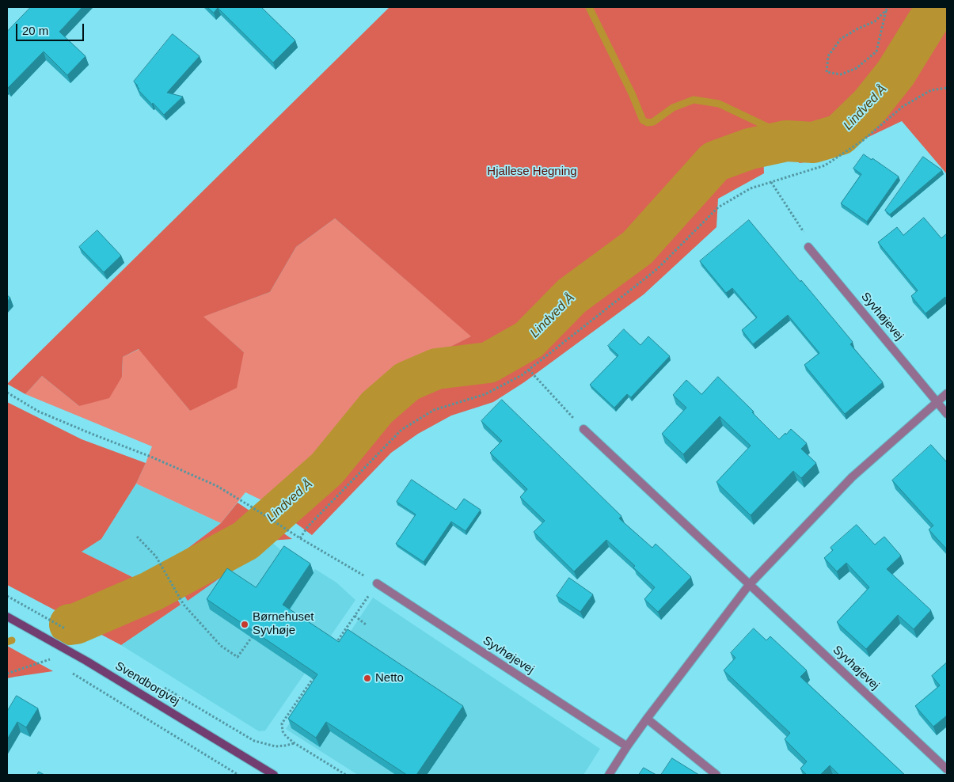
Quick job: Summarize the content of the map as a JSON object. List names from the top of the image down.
{
  "streets": {
    "main road": ["Svendborgvej"],
    "street": ["Syvhøjevej"]
  },
  "water": ["Lindved Å"],
  "parks": ["Hjallese Hegning"],
  "places": ["Børnehuset Syvhøje", "Netto"],
  "scale_bar": "20 m"
}
